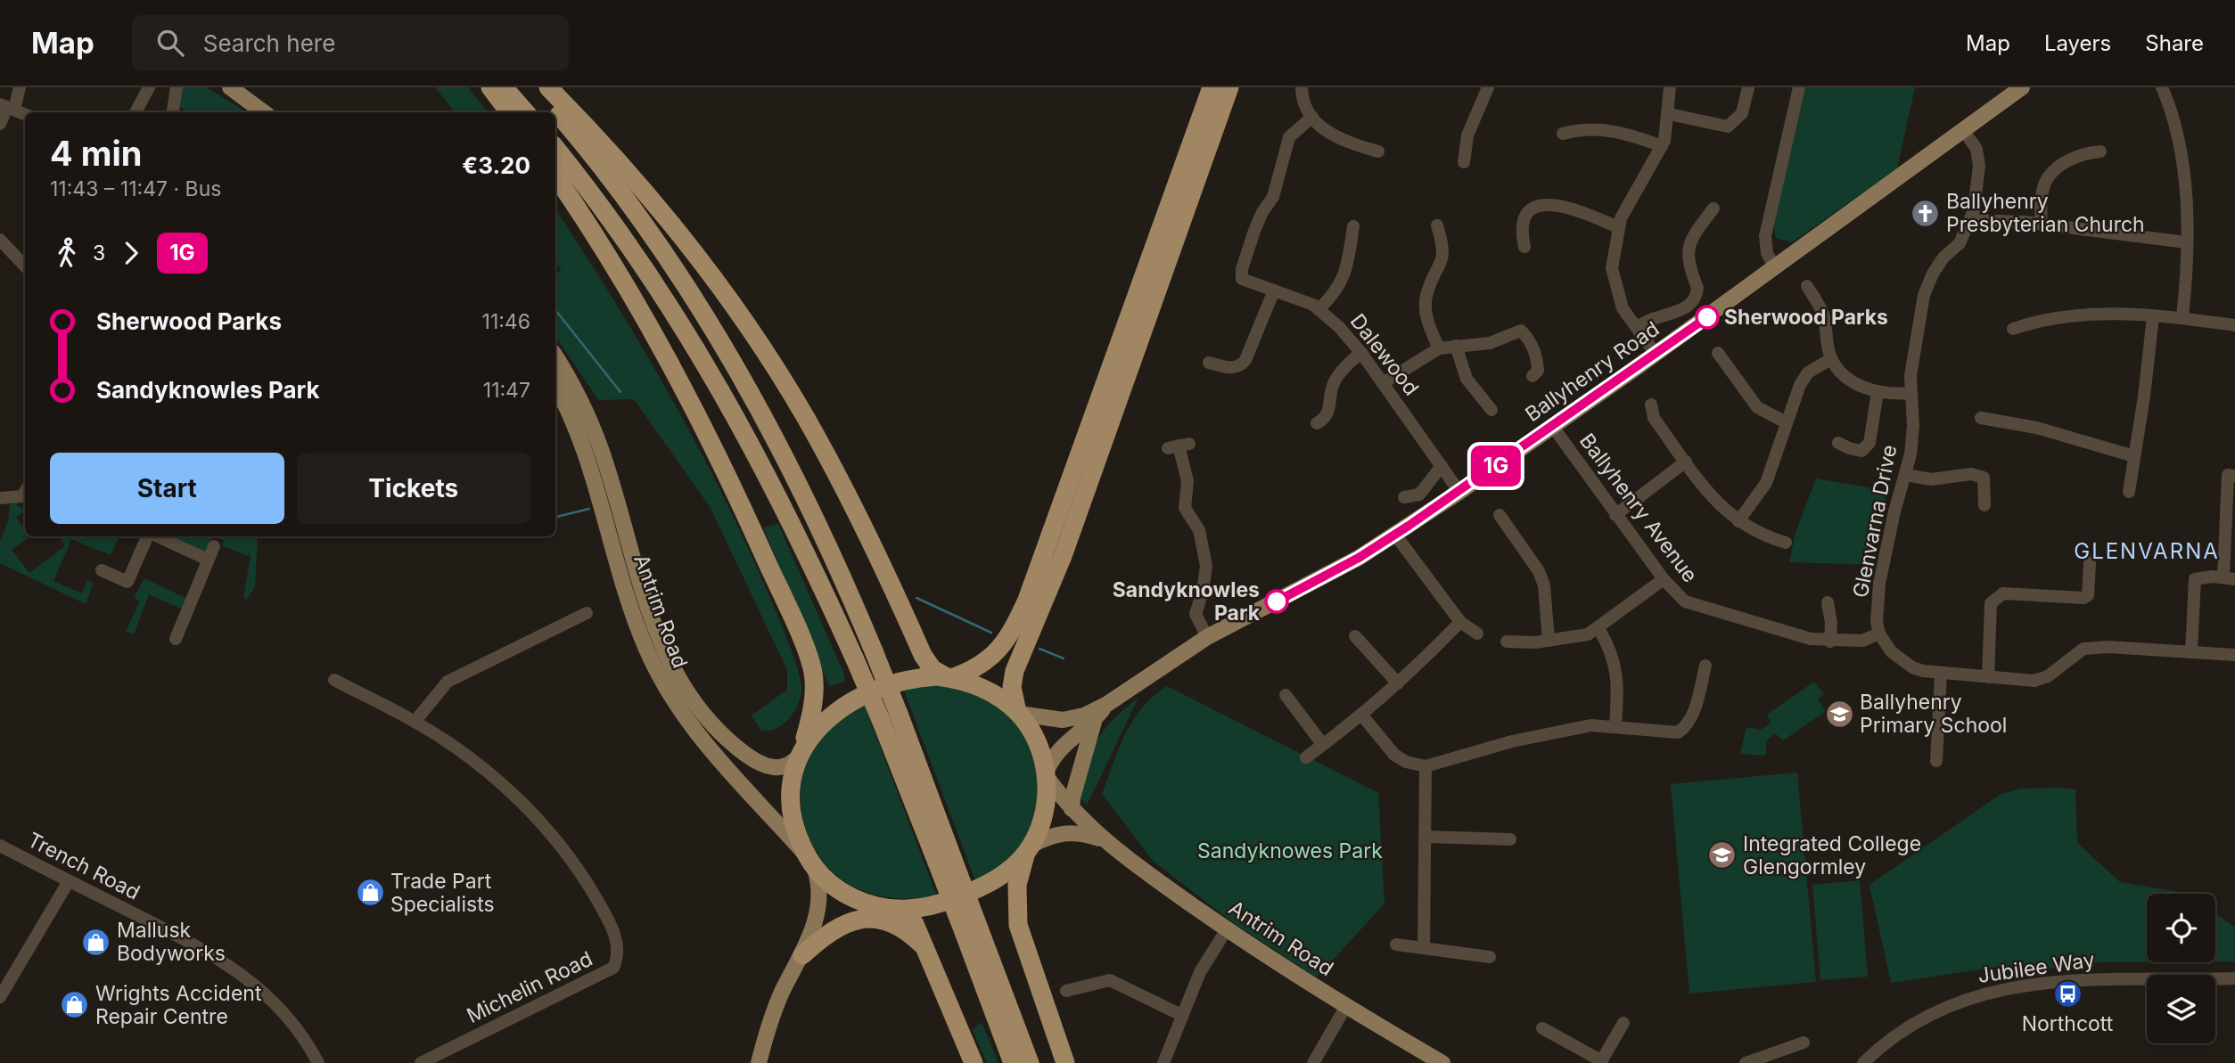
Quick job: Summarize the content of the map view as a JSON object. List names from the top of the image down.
{
  "streets": {
    "main road": ["Ballyhenry Road", "Antrim Road"],
    "street": [
      "Dalewood",
      "Ballyhenry Avenue",
      "Glenvarna Drive",
      "Trench Road",
      "Jubilee Way",
      "Michelin Road"
    ]
  },
  "crossings": [
    ["Dalewood", "Ballyhenry Road"],
    ["Ballyhenry Road", "Ballyhenry Avenue"],
    ["Ballyhenry Road", "Glenvarna Drive"],
    ["Ballyhenry Road", "Antrim Road"],
    ["Ballyhenry Avenue", "Glenvarna Drive"]
  ],
  "districts": ["GLENVARNA"],
  "parks": ["Sandyknowes Park"],
  "places": {
    "church": ["Ballyhenry Presbyterian Church"],
    "other": ["Sherwood Parks", "Sandyknowles Park"],
    "school or university": ["Ballyhenry Primary School", "Integrated College Glengormley"],
    "shop": ["Trade Part Specialists", "Mallusk Bodyworks", "Wrights Accident Repair Centre"],
    "bus stop": ["Northcott"]
  },
  "lines": ["bus line 1G"],
  "page": {
    "header": "Map",
    "search": "Search here",
    "nav": ["Map", "Layers", "Share"],
    "on_map": "1G",
    "heading": ["4 min", "11:43 – 11:47 · Bus", "€3.20"],
    "legs": ["3", "1G"],
    "list": [
      {
        "name": "Sherwood Parks",
        "value": "11:46"
      },
      {
        "name": "Sandyknowles Park",
        "value": "11:47"
      }
    ],
    "buttons": ["Start", "Tickets"]
  }
}
